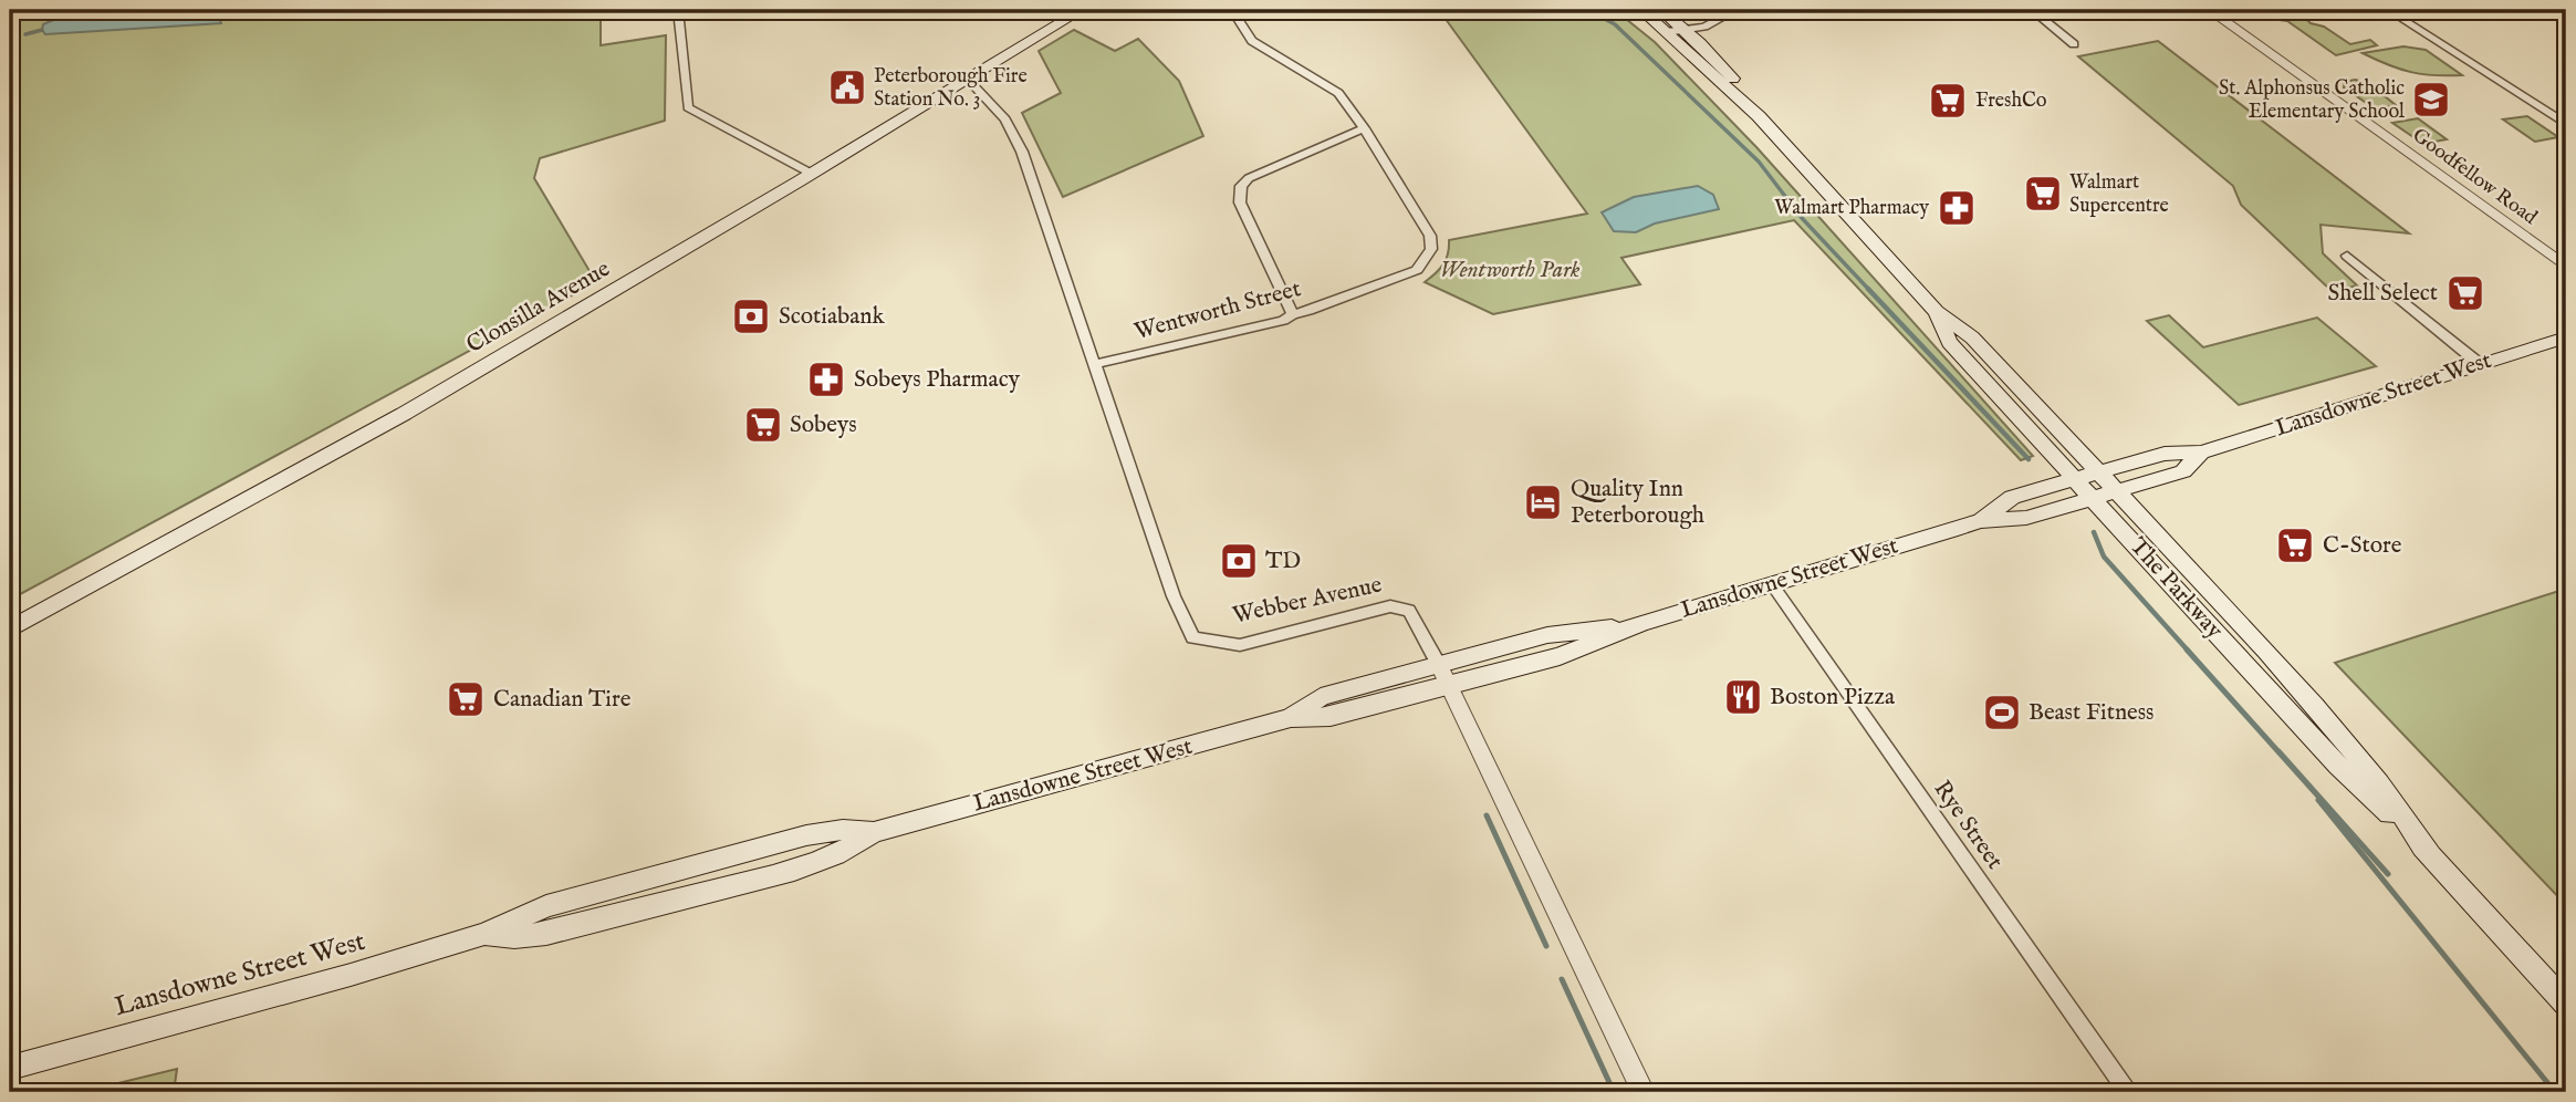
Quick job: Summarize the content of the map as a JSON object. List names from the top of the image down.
{
  "streets": {
    "main road": ["Clonsilla Avenue", "Lansdowne Street West", "The Parkway"],
    "street": [
      "Goodfellow Road",
      "Wentworth Street",
      "Webber Avenue",
      "Rye Street"
    ]
  },
  "crossings": [
    ["Clonsilla Avenue", "Webber Avenue"],
    ["Wentworth Street", "Webber Avenue"],
    ["Lansdowne Street West", "The Parkway"],
    ["Lansdowne Street West", "Webber Avenue"],
    ["Lansdowne Street West", "Rye Street"]
  ],
  "parks": ["Wentworth Park"],
  "places": {
    "public building": ["Peterborough Fire Station No. 3"],
    "school or university": ["St. Alphonsus Catholic Elementary School"],
    "supermarket": [
      "FreshCo",
      "Walmart Supercentre",
      "Shell Select",
      "Sobeys",
      "C-Store",
      "Canadian Tire"
    ],
    "pharmacy": ["Walmart Pharmacy", "Sobeys Pharmacy"],
    "bank": ["Scotiabank", "TD"],
    "hotel": ["Quality Inn Peterborough"],
    "restaurant": ["Boston Pizza"],
    "sports": ["Beast Fitness"]
  }
}
